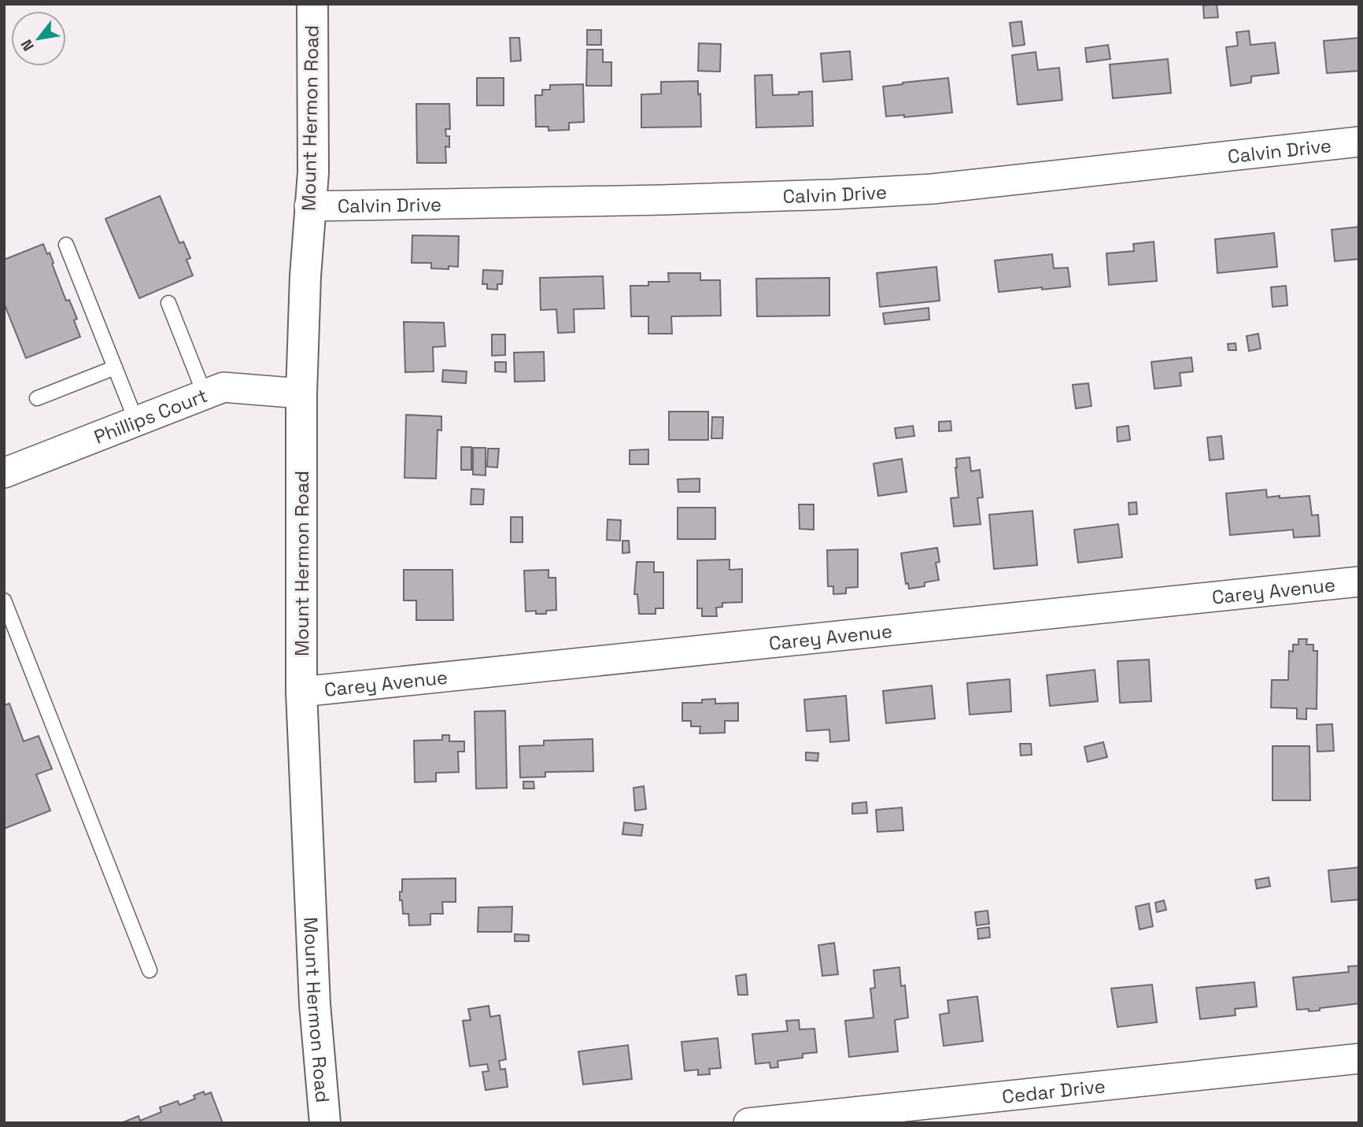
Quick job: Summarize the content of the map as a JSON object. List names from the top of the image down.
{
  "streets": {
    "main road": ["Mount Hermon Road"],
    "street": [
      "Calvin Drive",
      "Phillips Court",
      "Carey Avenue",
      "Cedar Drive"
    ]
  },
  "crossings": [
    ["Mount Hermon Road", "Calvin Drive"],
    ["Mount Hermon Road", "Phillips Court"],
    ["Mount Hermon Road", "Carey Avenue"]
  ],
  "north": "bottom left"
}
